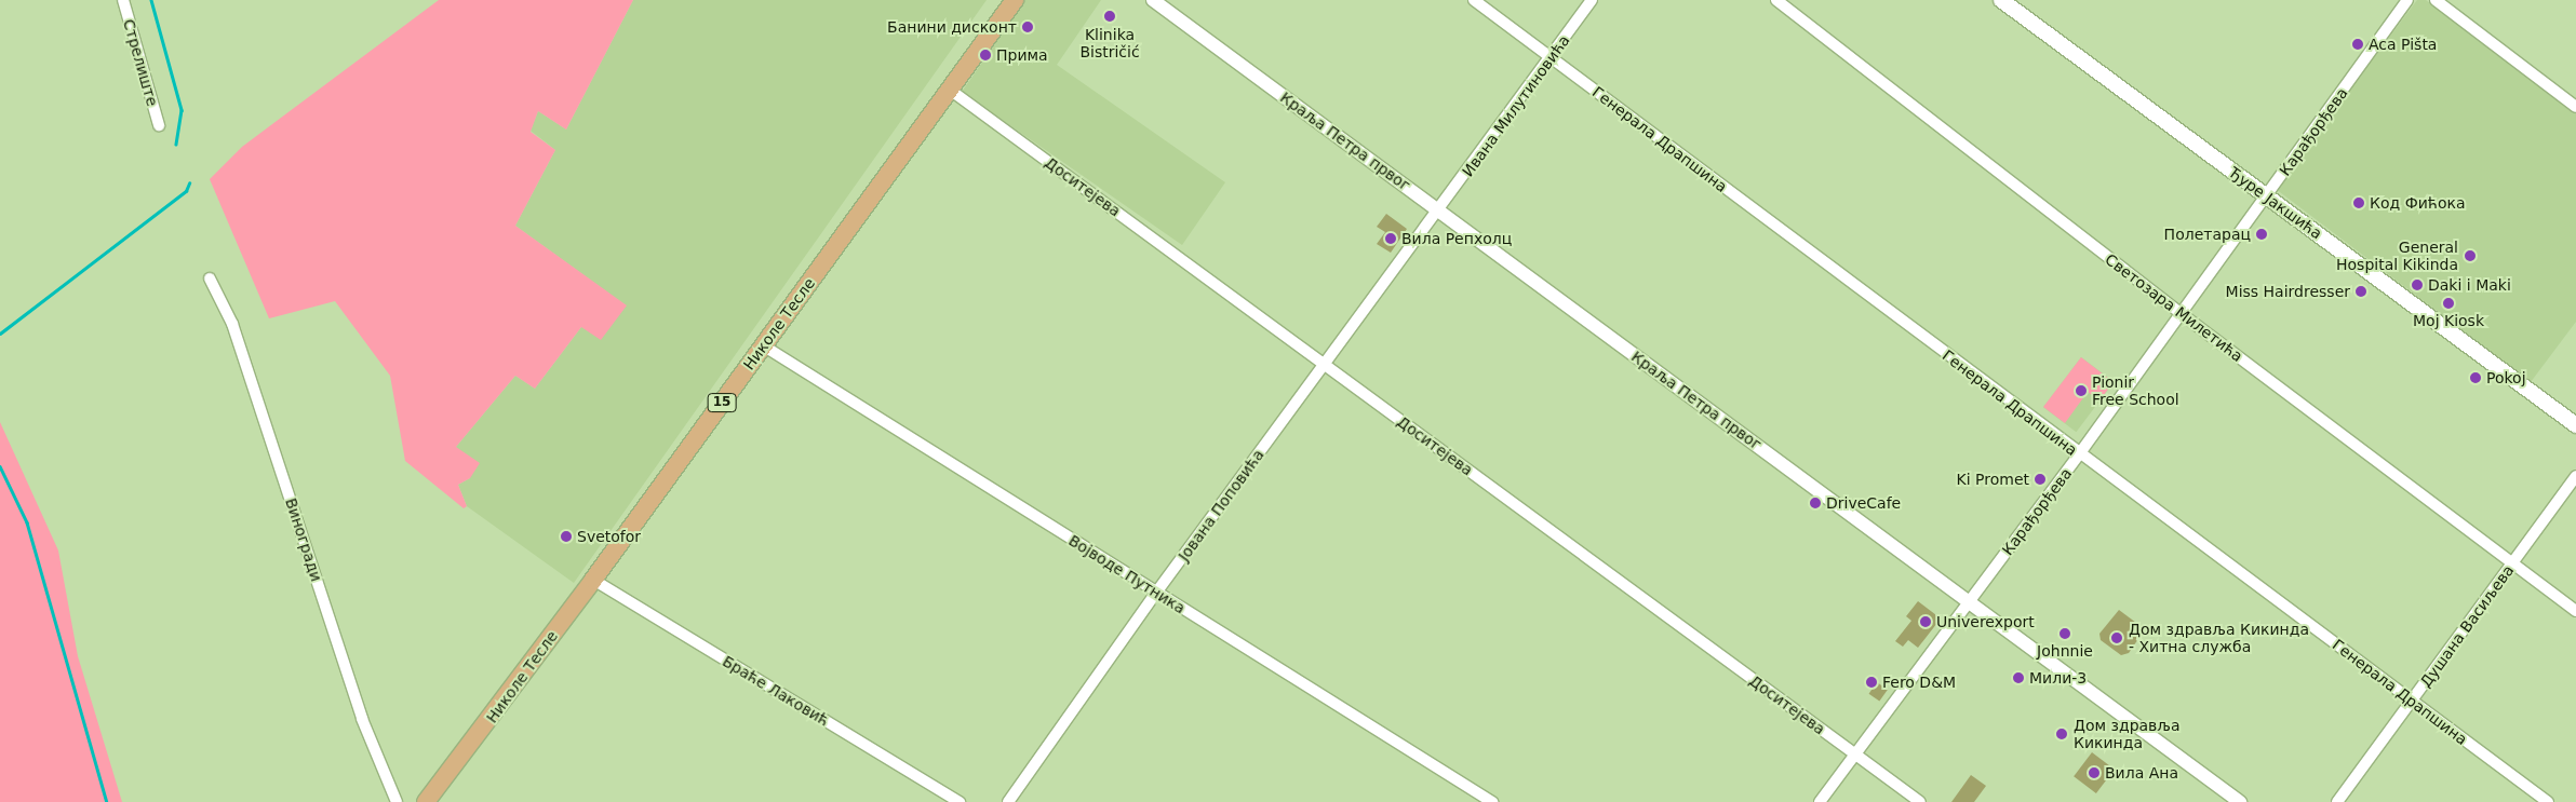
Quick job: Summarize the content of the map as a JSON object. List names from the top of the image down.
{
  "streets": {
    "main road": ["Ђуре Јакшића", "Николе Тесле", "15"],
    "street": [
      "Стрелиште",
      "Ивана Милутиновића",
      "Карађорђева",
      "Генерала Драпшина",
      "Краља Петра првог",
      "Доситејева",
      "Светозара Милетића",
      "Јована Поповића",
      "Виногради",
      "Војводе Путника",
      "Душана Васиљева",
      "Браће Лаковић"
    ]
  },
  "crossings": [
    ["Ивана Милутиновића", "Генерала Драпшина"],
    ["Ивана Милутиновића", "Краља Петра првог"],
    ["Ивана Милутиновића", "Јована Поповића"],
    ["Карађорђева", "Генерала Драпшина"],
    ["Карађорђева", "Краља Петра првог"],
    ["Карађорђева", "Доситејева"],
    ["Карађорђева", "Ђуре Јакшића"],
    ["Карађорђева", "Светозара Милетића"],
    ["Генерала Драпшина", "Душана Васиљева"],
    ["Краља Петра првог", "Јована Поповића"],
    ["Доситејева", "Николе Тесле"],
    ["Доситејева", "Јована Поповића"],
    ["Светозара Милетића", "Душана Васиљева"],
    ["Николе Тесле", "Војводе Путника"],
    ["Николе Тесле", "Браће Лаковић"],
    ["Јована Поповића", "Војводе Путника"]
  ],
  "places": [
    "Klinika Bistričić",
    "Банини дисконт",
    "Aca Pišta",
    "Прима",
    "Код Фићока",
    "Полетарац",
    "Вила Репхолц",
    "General Hospital Kikinda",
    "Daki i Maki",
    "Miss Hairdresser",
    "Moj Kiosk",
    "Pokoj",
    "Pionir Free School",
    "Ki Promet",
    "DriveCafe",
    "Svetofor",
    "Univerexport",
    "Johnnie",
    "Дом здравља Кикинда - Хитна служба",
    "Мили-3",
    "Fero D&M",
    "Дом здравља Кикинда",
    "Вила Ана"
  ]
}
